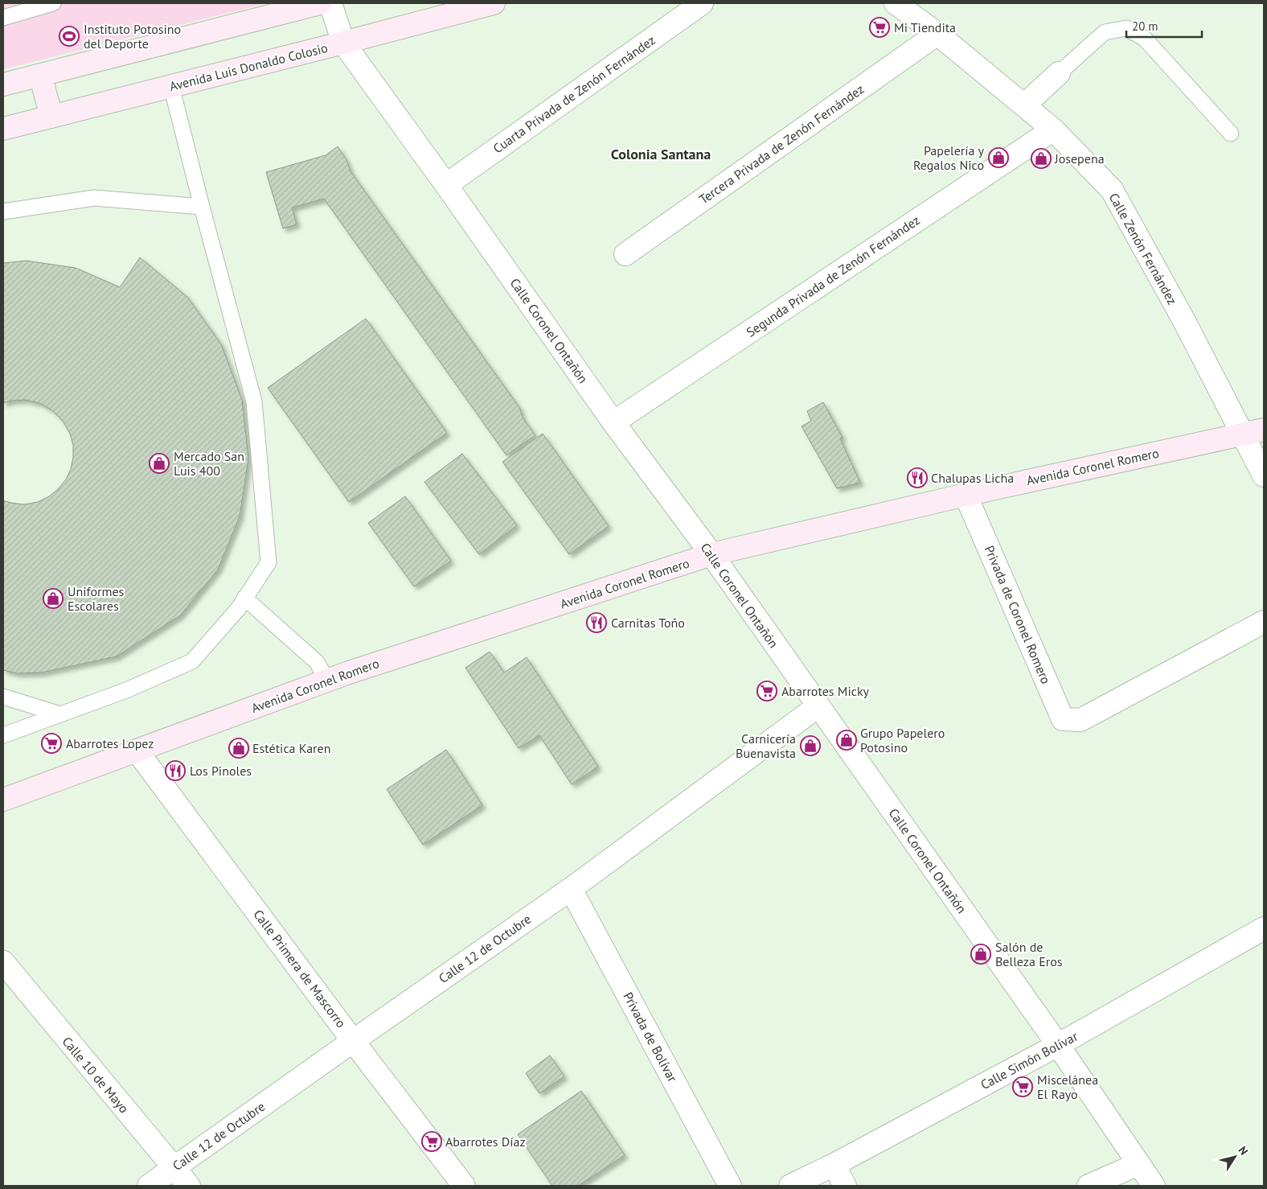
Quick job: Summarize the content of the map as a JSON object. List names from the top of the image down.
{
  "streets": {
    "main road": ["Avenida Luis Donaldo Colosio", "Avenida Coronel Romero"],
    "street": [
      "Cuarta Privada de Zenón Fernández",
      "Tercera Privada de Zenón Fernández",
      "Calle Zenón Fernández",
      "Segunda Privada de Zenón Fernández",
      "Calle Coronel Ontañón",
      "Privada de Coronel Romero",
      "Calle 12 de Octubre",
      "Calle Primera de Mascorro",
      "Privada de Bolívar",
      "Calle Simón Bolívar",
      "Calle 10 de Mayo"
    ]
  },
  "crossings": [
    ["Avenida Luis Donaldo Colosio", "Calle Coronel Ontañón"],
    ["Cuarta Privada de Zenón Fernández", "Calle Coronel Ontañón"],
    ["Tercera Privada de Zenón Fernández", "Calle Zenón Fernández"],
    ["Calle Zenón Fernández", "Segunda Privada de Zenón Fernández"],
    ["Calle Zenón Fernández", "Avenida Coronel Romero"],
    ["Segunda Privada de Zenón Fernández", "Calle Coronel Ontañón"],
    ["Calle Coronel Ontañón", "Avenida Coronel Romero"],
    ["Calle Coronel Ontañón", "Calle 12 de Octubre"],
    ["Calle Coronel Ontañón", "Calle Simón Bolívar"],
    ["Avenida Coronel Romero", "Privada de Coronel Romero"],
    ["Avenida Coronel Romero", "Calle Primera de Mascorro"],
    ["Calle 12 de Octubre", "Calle Primera de Mascorro"],
    ["Calle 12 de Octubre", "Privada de Bolívar"],
    ["Calle 12 de Octubre", "Calle 10 de Mayo"]
  ],
  "districts": ["Colonia Santana"],
  "places": {
    "supermarket": [
      "Mi Tiendita",
      "Abarrotes Micky",
      "Abarrotes Lopez",
      "Miscelánea El Rayo",
      "Abarrotes Díaz"
    ],
    "sports": ["Instituto Potosino del Deporte"],
    "shop": [
      "Papelería y Regalos Nico",
      "Josepena",
      "Mercado San Luis 400",
      "Uniformes Escolares",
      "Grupo Papelero Potosino",
      "Carnicería Buenavista",
      "Estética Karen",
      "Salón de Belleza Eros"
    ],
    "restaurant": ["Chalupas Licha", "Carnitas Toño", "Los Pinoles"]
  },
  "scale_bar": "20 m",
  "north": "top right"
}
